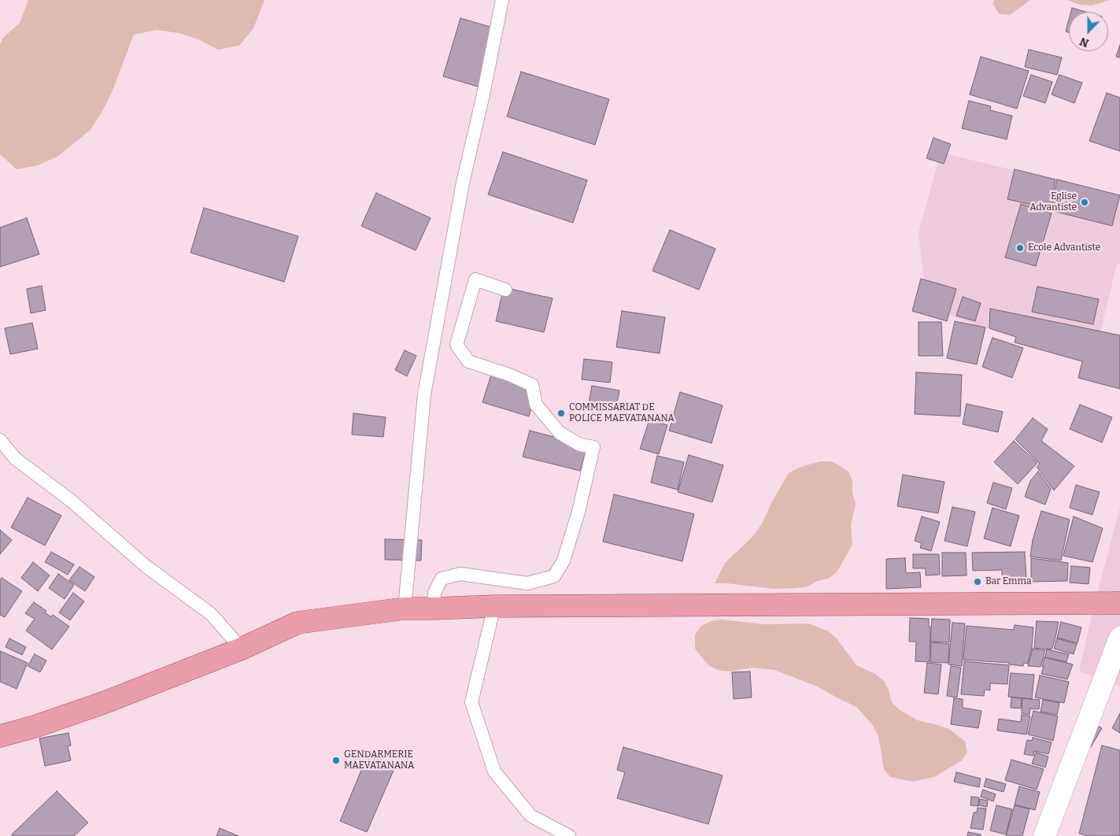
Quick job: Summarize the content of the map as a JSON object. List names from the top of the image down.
{
  "places": [
    "Eglise Advantiste",
    "Ecole Advantiste",
    "COMMISSARIAT DE POLICE MAEVATANANA",
    "Bar Emma",
    "GENDARMERIE MAEVATANANA"
  ],
  "north": "bottom"
}
